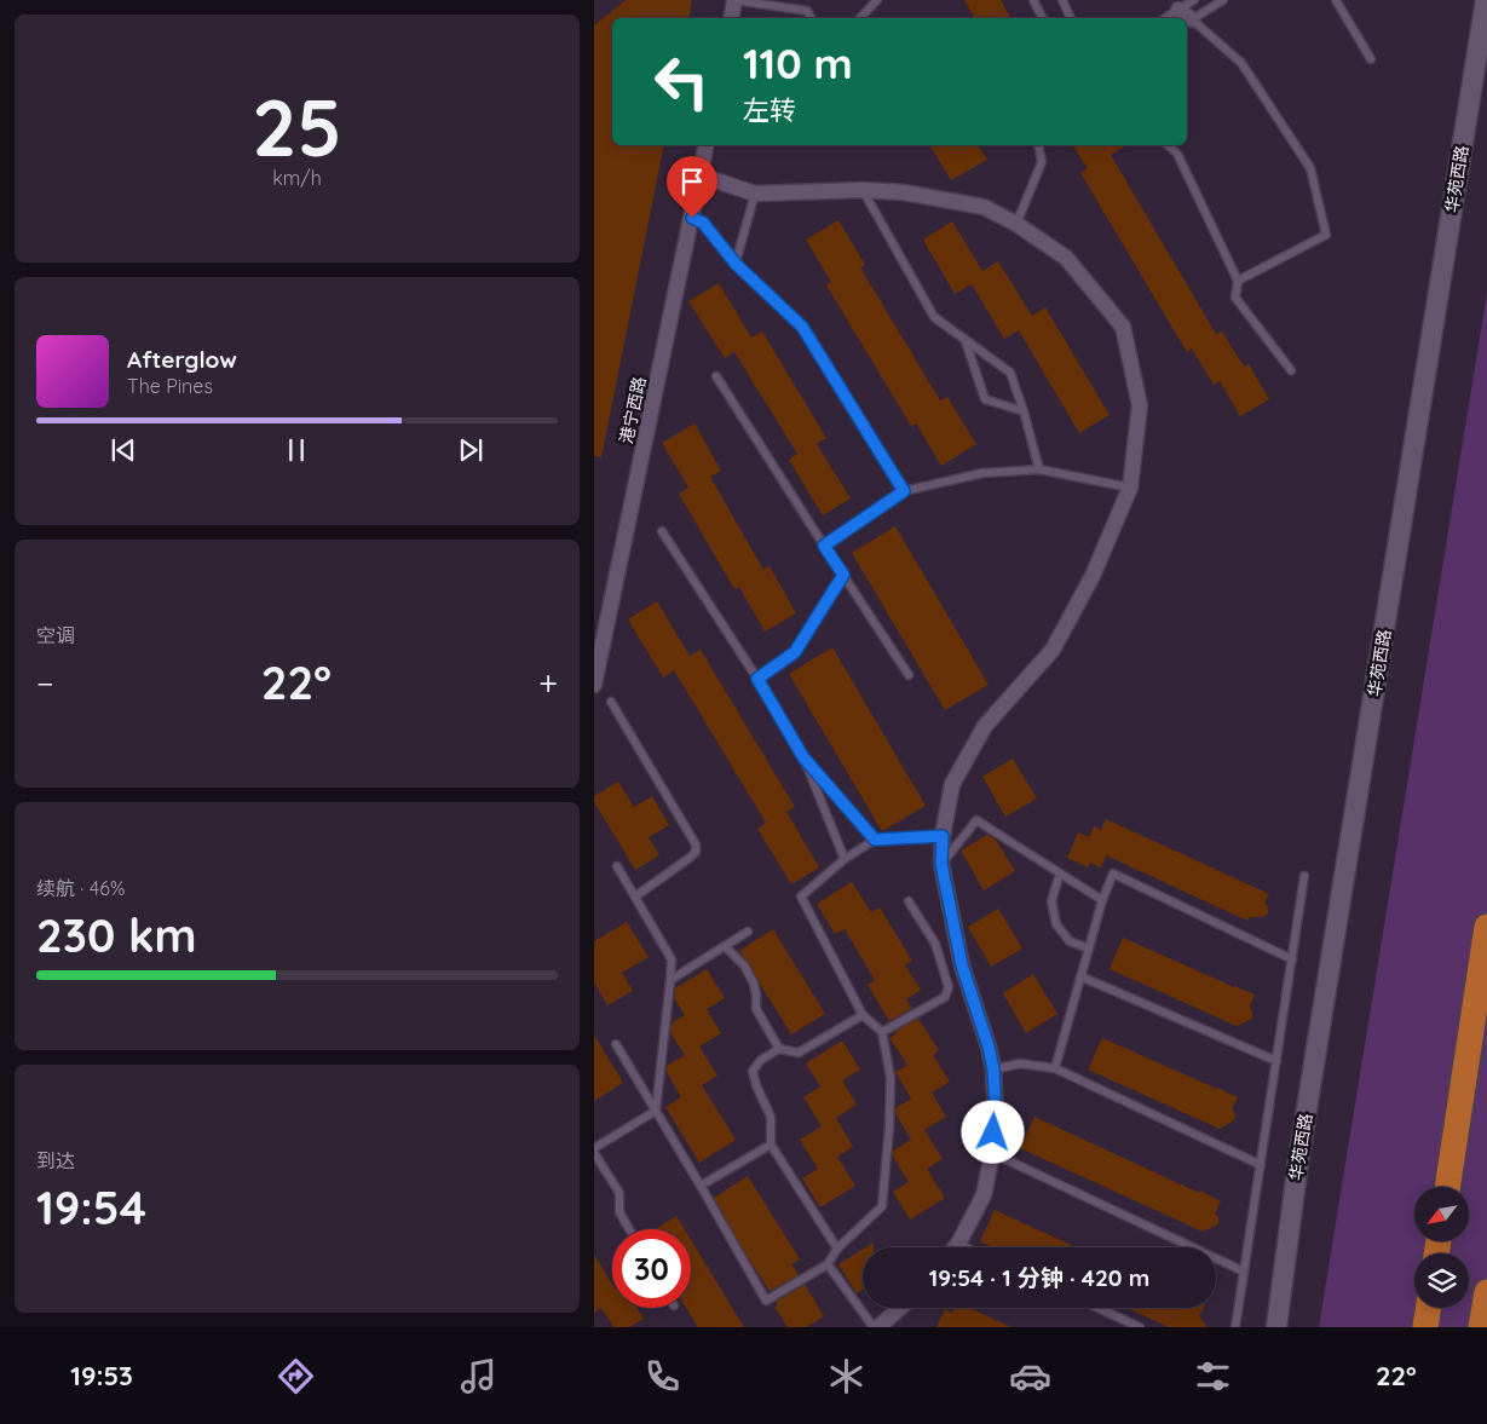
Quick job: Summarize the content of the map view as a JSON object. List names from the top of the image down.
{
  "streets": {
    "street": ["华苑西路", "港宁西路"]
  },
  "north": "bottom left",
  "page": {
    "tile": [
      ["25", "km/h"],
      "空调",
      ["续航 · 46%", "230 km"],
      ["到达", "19:54"]
    ],
    "turn": ["110 m", "左转"],
    "song": ["Afterglow", "The Pines"],
    "heat": ["−", "22°", "+"],
    "limit": "30",
    "trip": "19:54 · 1 分钟 · 420 m",
    "tabs": ["19:53", "22°"]
  }
}
